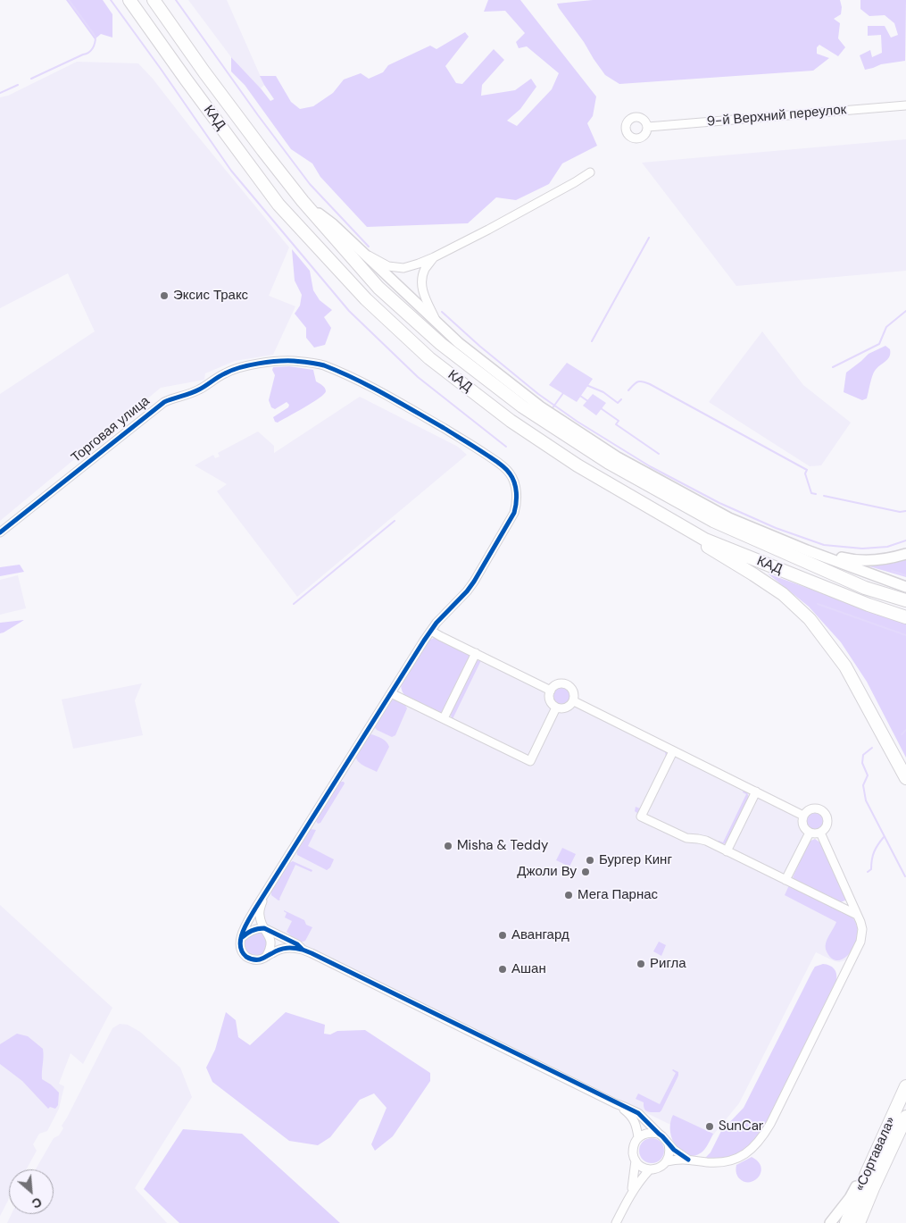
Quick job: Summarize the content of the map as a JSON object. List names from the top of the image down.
{
  "streets": {
    "highway": ["КАД", "«Сортавала»"],
    "street": ["9-й Верхний переулок", "Торговая улица"]
  },
  "places": [
    "Эксис Тракс",
    "Misha & Teddy",
    "Бургер Кинг",
    "Джоли Ву",
    "Мега Парнас",
    "Авангард",
    "Ригла",
    "Ашан",
    "SunCar"
  ],
  "north": "bottom right"
}
